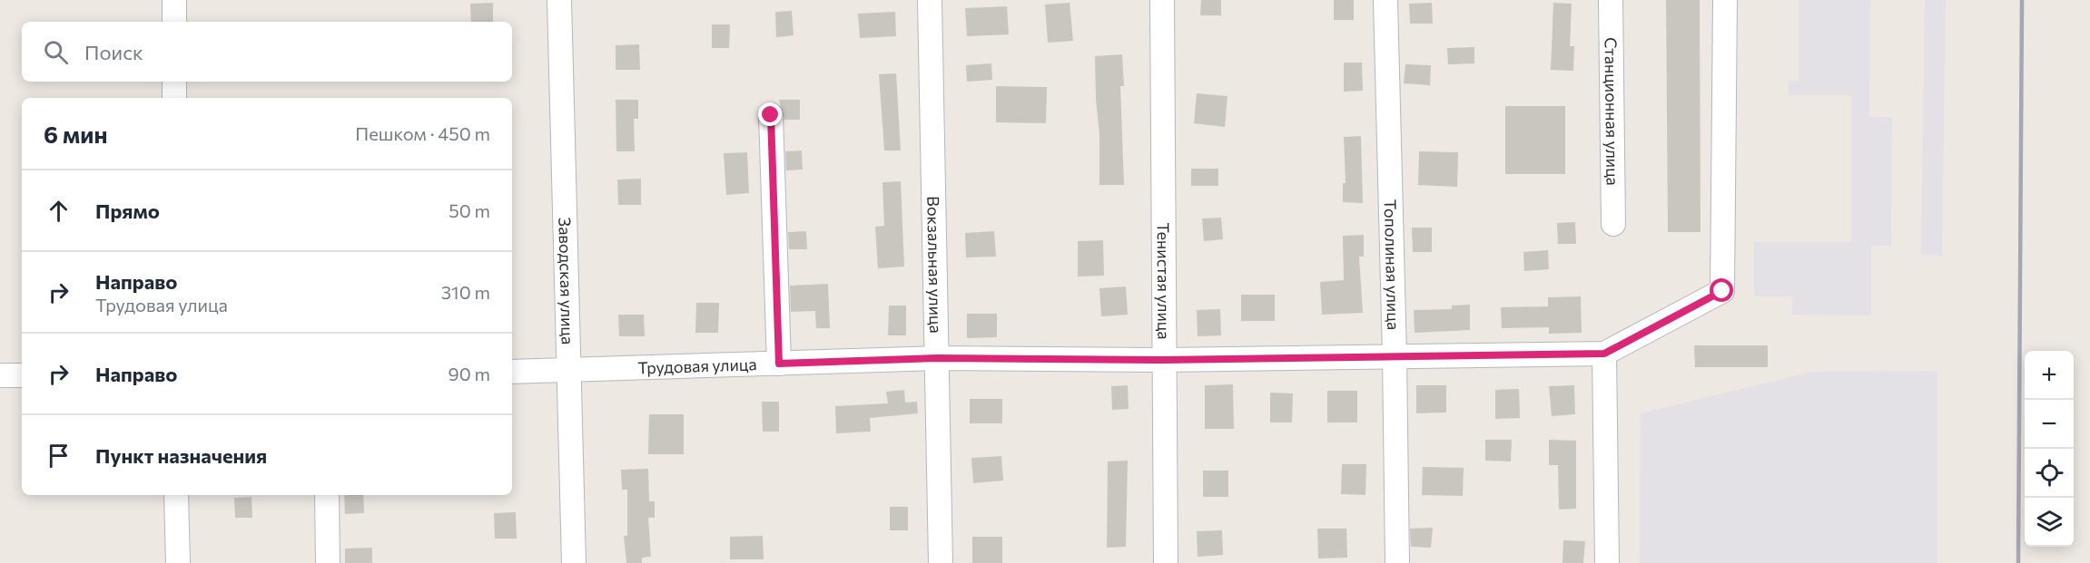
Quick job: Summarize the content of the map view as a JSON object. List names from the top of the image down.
{
  "streets": {
    "street": [
      "Станционная улица",
      "Тополиная улица",
      "Вокзальная улица",
      "Заводская улица",
      "Тенистая улица",
      "Трудовая улица"
    ]
  },
  "crossings": [
    ["Тополиная улица", "Трудовая улица"],
    ["Вокзальная улица", "Трудовая улица"],
    ["Заводская улица", "Трудовая улица"],
    ["Тенистая улица", "Трудовая улица"]
  ],
  "page": {
    "search": "Поиск",
    "heading": ["6 мин", "Пешком · 450 m"],
    "list": [
      ["Прямо", "50 m"],
      ["Направо", "Трудовая улица", "310 m"],
      ["Направо", "90 m"],
      "Пункт назначения"
    ],
    "map_buttons": ["+", "−"]
  }
}
